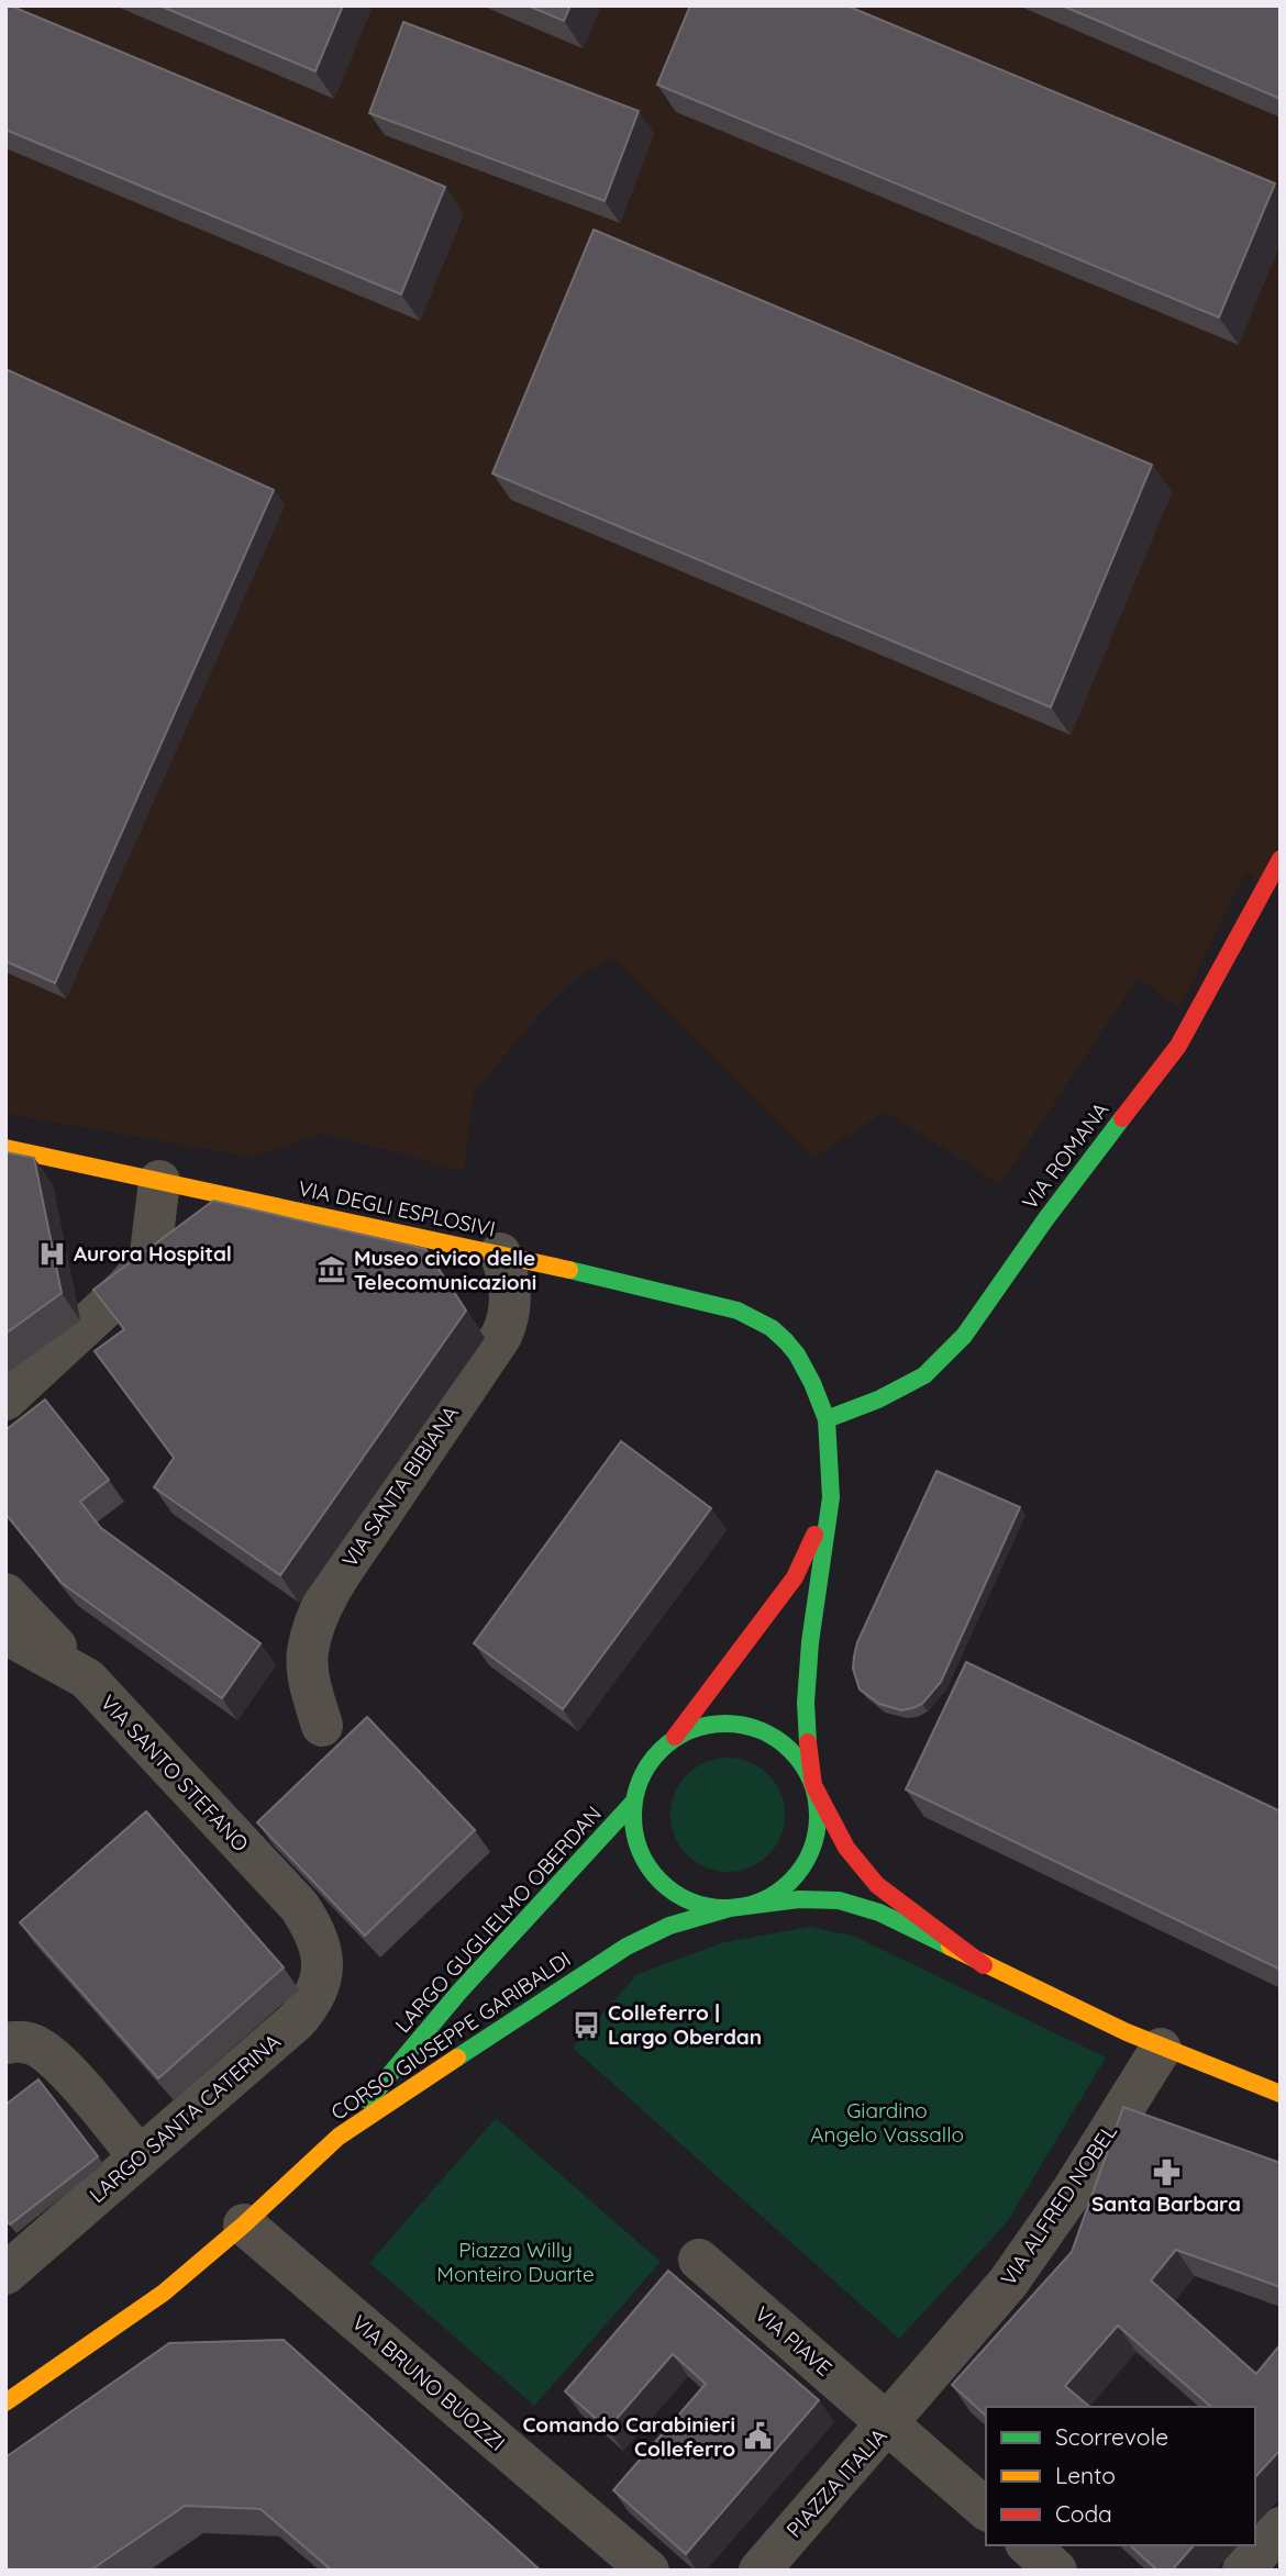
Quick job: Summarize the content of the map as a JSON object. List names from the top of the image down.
{
  "streets": {
    "main road": [
      "VIA ROMANA",
      "VIA DEGLI ESPLOSIVI",
      "LARGO GUGLIELMO OBERDAN",
      "CORSO GIUSEPPE GARIBALDI"
    ],
    "street": [
      "VIA SANTA BIBIANA",
      "VIA SANTO STEFANO",
      "LARGO SANTA CATERINA",
      "VIA ALFRED NOBEL",
      "VIA PIAVE",
      "VIA BRUNO BUOZZI",
      "PIAZZA ITALIA"
    ]
  },
  "crossings": [
    ["VIA ROMANA", "VIA DEGLI ESPLOSIVI"],
    ["VIA DEGLI ESPLOSIVI", "VIA SANTA BIBIANA"],
    ["VIA DEGLI ESPLOSIVI", "LARGO GUGLIELMO OBERDAN"],
    ["VIA DEGLI ESPLOSIVI", "CORSO GIUSEPPE GARIBALDI"],
    ["VIA SANTO STEFANO", "LARGO SANTA CATERINA"],
    ["LARGO GUGLIELMO OBERDAN", "CORSO GIUSEPPE GARIBALDI"],
    ["CORSO GIUSEPPE GARIBALDI", "VIA ALFRED NOBEL"],
    ["CORSO GIUSEPPE GARIBALDI", "VIA BRUNO BUOZZI"],
    ["VIA ALFRED NOBEL", "VIA PIAVE"],
    ["VIA ALFRED NOBEL", "PIAZZA ITALIA"],
    ["VIA PIAVE", "PIAZZA ITALIA"]
  ],
  "parks": ["Giardino Angelo Vassallo", "Piazza Willy Monteiro Duarte"],
  "places": {
    "hospital": ["Aurora Hospital"],
    "museum": ["Museo civico delle Telecomunicazioni"],
    "bus stop": ["Colleferro | Largo Oberdan"],
    "pharmacy": ["Santa Barbara"],
    "public building": ["Comando Carabinieri Colleferro"]
  },
  "legend": ["Scorrevole", "Lento", "Coda"]
}
